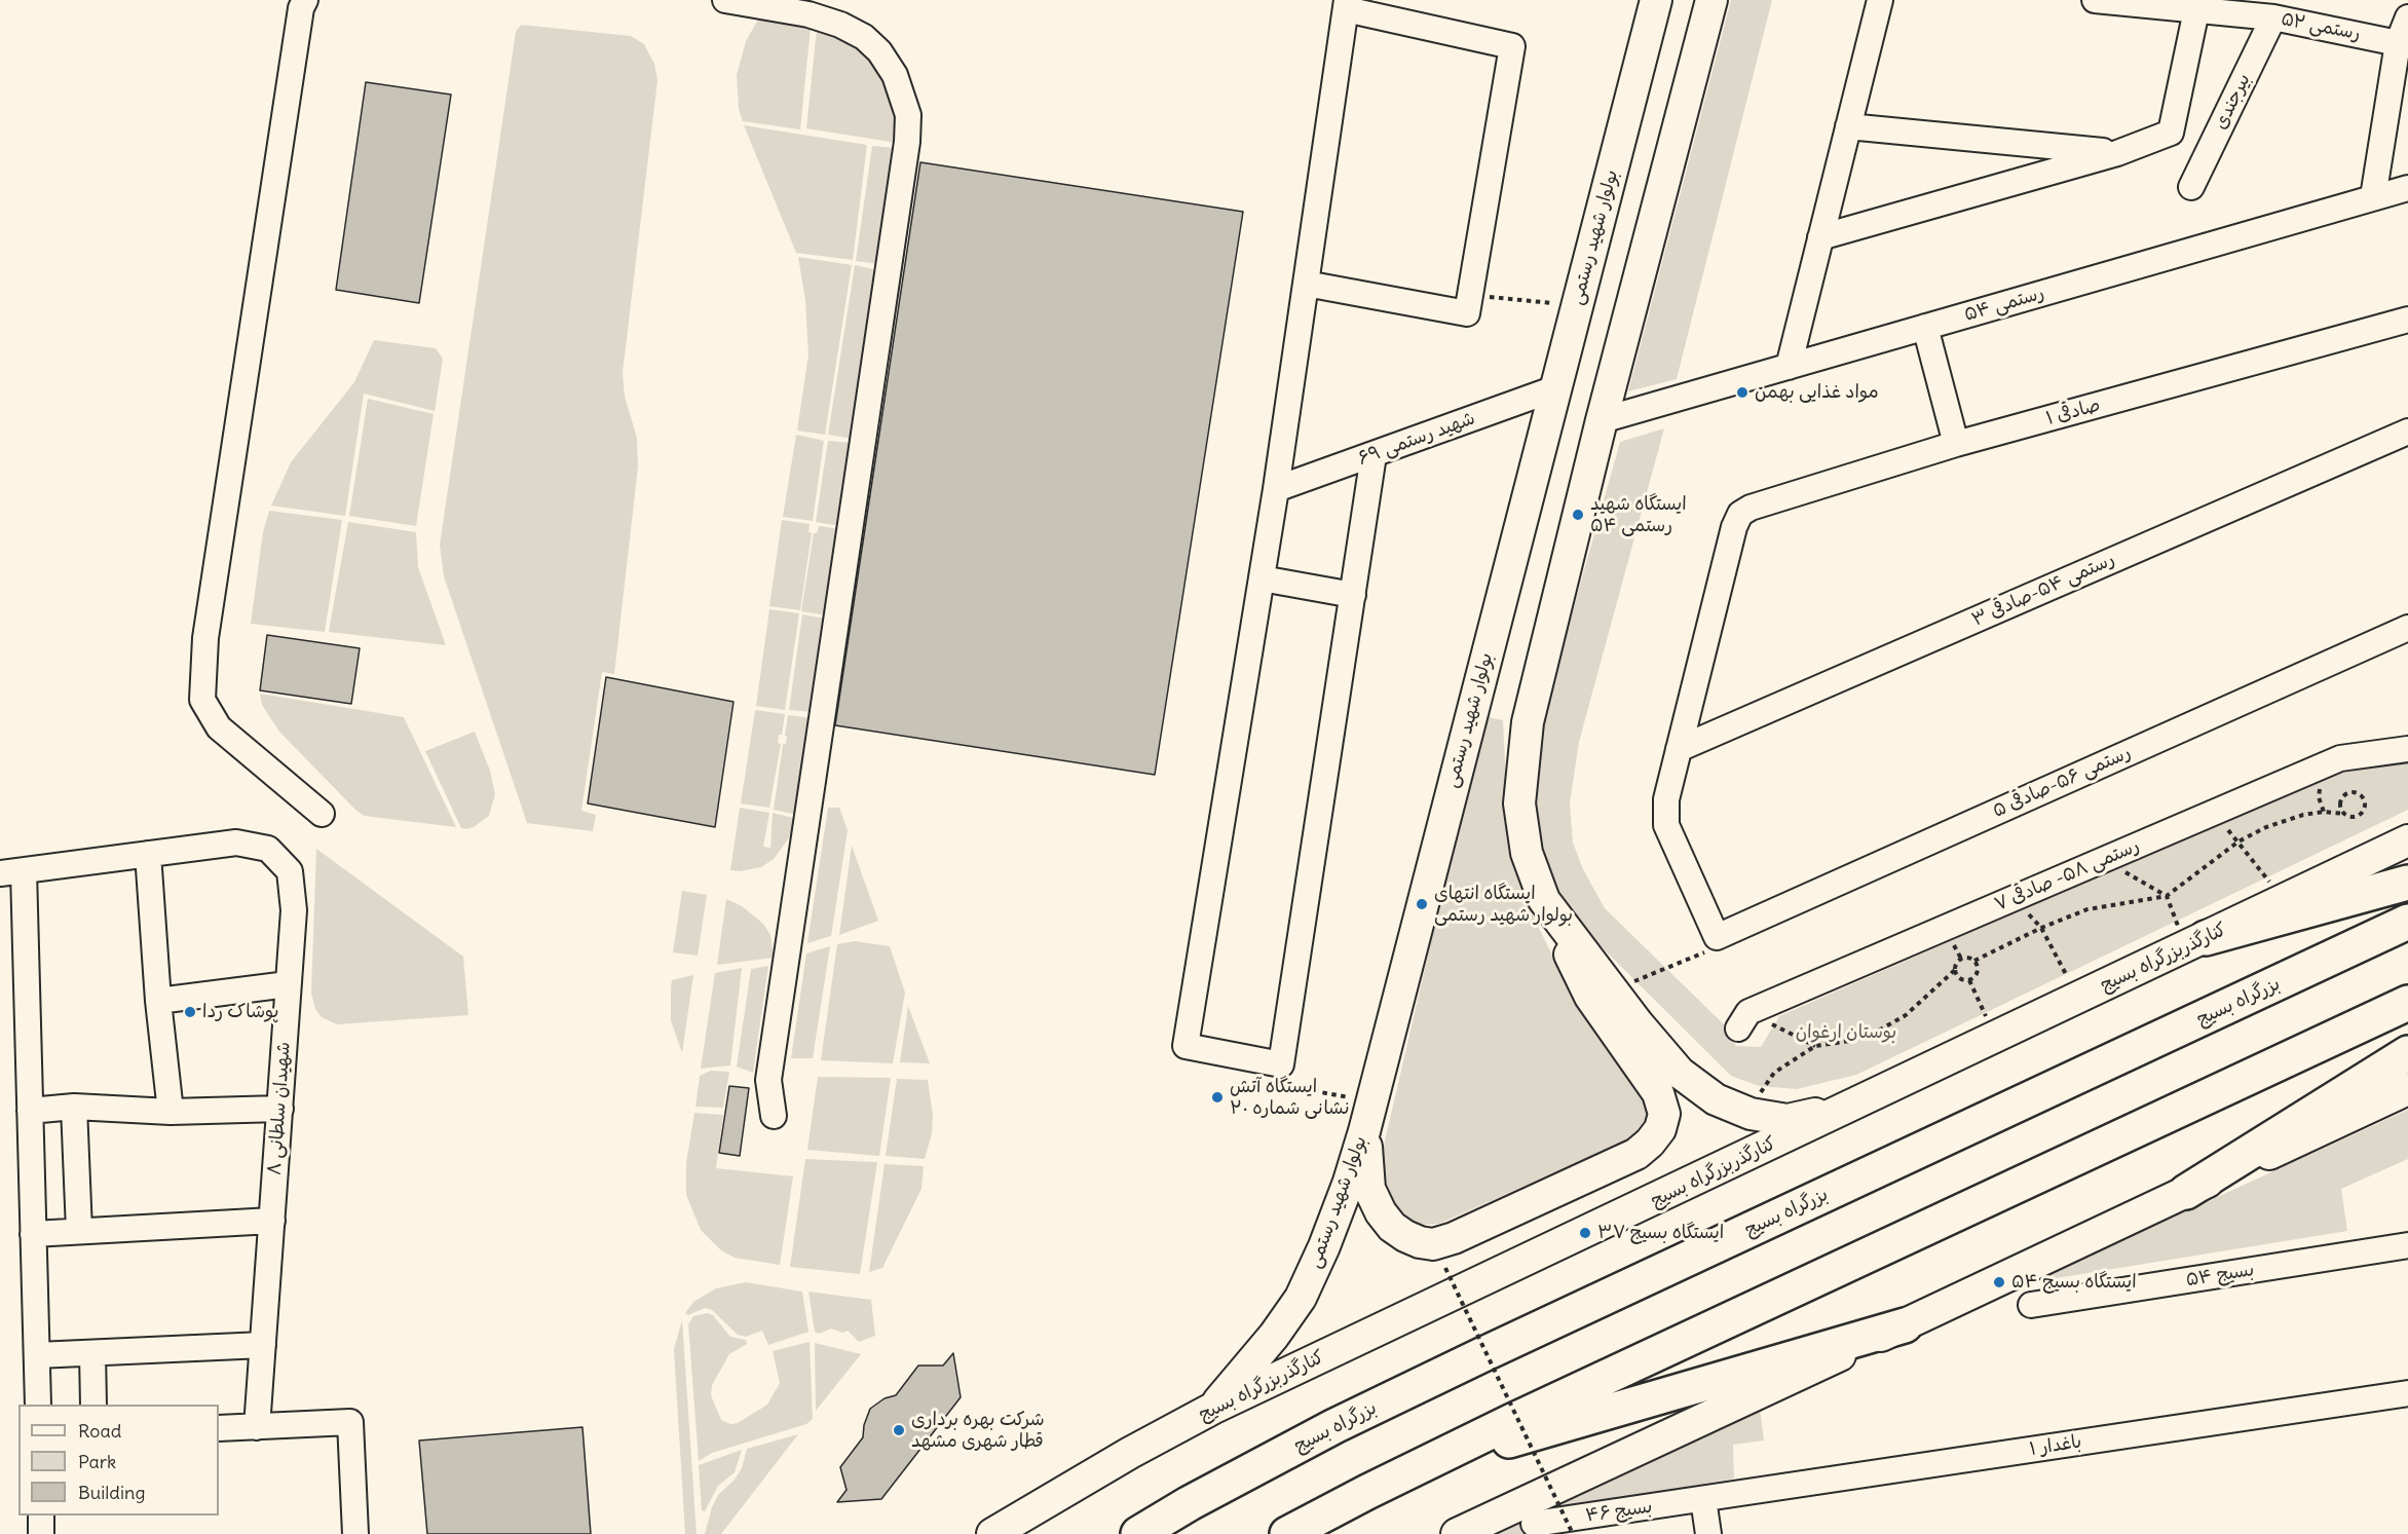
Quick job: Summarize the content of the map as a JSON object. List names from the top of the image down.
{
  "streets": {
    "highway": ["بزرگراه بسیج"],
    "main road": ["بولوار شهید رستمی", "کنارگذربزرگراه بسیج"],
    "street": [
      "رستمی ۵۲",
      "بیرجندی",
      "رستمی ۵۴",
      "صادقی ۱",
      "شهید رستمی ۶۹",
      "رستمی ۵۴-صادقی ۳",
      "رستمی ۵۶-صادقی ۵",
      "رستمی ۵۸- صادقی ۷",
      "شهیدان سلطانی ۸",
      "بسیج ۵۴",
      "باغدار ۱",
      "بسیج ۴۶"
    ]
  },
  "crossings": [
    ["رستمی ۵۲", "بیرجندی"],
    ["بولوار شهید رستمی", "شهید رستمی ۶۹"],
    ["بولوار شهید رستمی", "کنارگذربزرگراه بسیج"],
    ["صادقی ۱", "رستمی ۵۴-صادقی ۳"],
    ["باغدار ۱", "بسیج ۴۶"]
  ],
  "parks": ["بوستان ارغوان"],
  "places": [
    "مواد غذایی بهمن",
    "ایستگاه شهید رستمی ۵۴",
    "ایستگاه انتهای بولوار شهید رستمی",
    "پوشاک ردا",
    "ایستگاه آتش نشانی شماره ۲۰",
    "ایستگاه بسیج ۳۷",
    "ایستگاه بسیج ۵۴",
    "شرکت بهره برداری قطار شهری مشهد"
  ],
  "legend": ["Road", "Park", "Building"]
}
